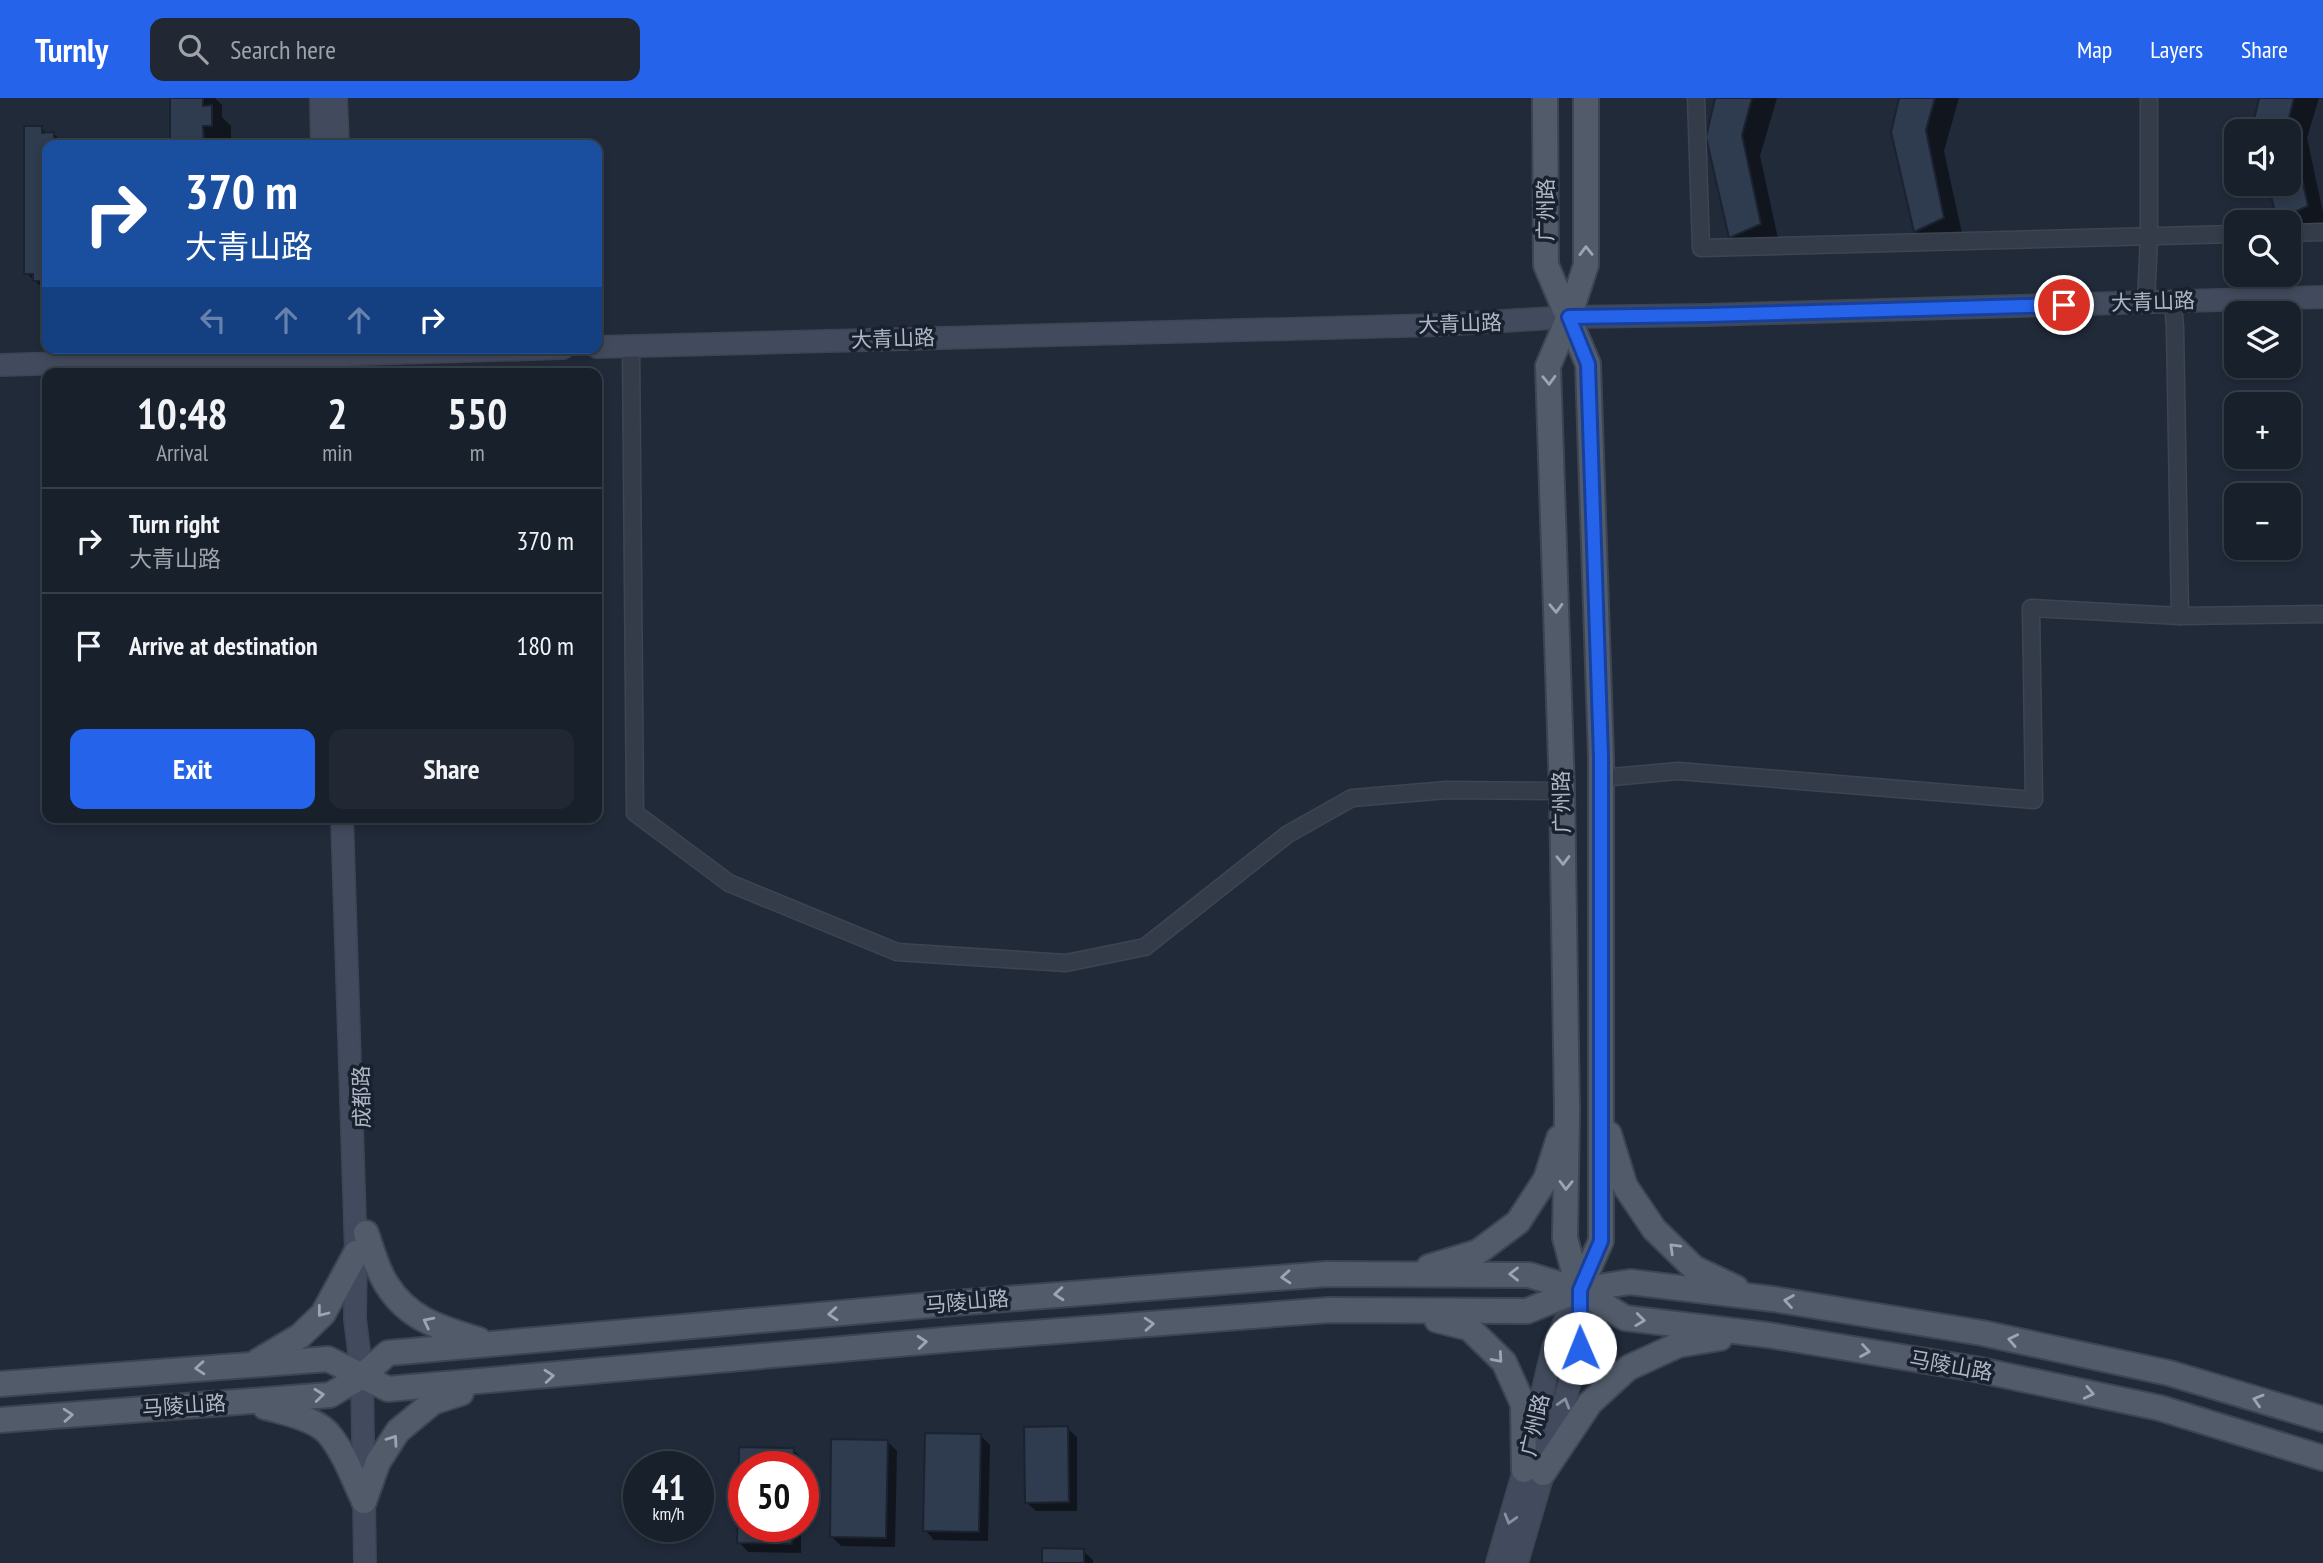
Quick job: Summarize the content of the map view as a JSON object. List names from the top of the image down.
{
  "streets": {
    "main road": ["广州路", "马陵山路"],
    "street": ["大青山路", "成都路"]
  },
  "crossings": [
    ["广州路", "大青山路"],
    ["广州路", "马陵山路"],
    ["成都路", "马陵山路"]
  ],
  "page": {
    "header": "Turnly",
    "search": "Search here",
    "nav": ["Map", "Layers", "Share"],
    "map_buttons": ["+", "−"],
    "turn": ["370 m", "大青山路"],
    "eta": [
      "10:48",
      "Arrival",
      "2",
      "min",
      "550",
      "m"
    ],
    "list": [
      {
        "name": "Turn right",
        "note": "大青山路",
        "value": "370 m"
      },
      {
        "name": "Arrive at destination",
        "value": "180 m"
      }
    ],
    "buttons": ["Exit", "Share"],
    "speed": "41 km/h",
    "limit": "50"
  }
}
